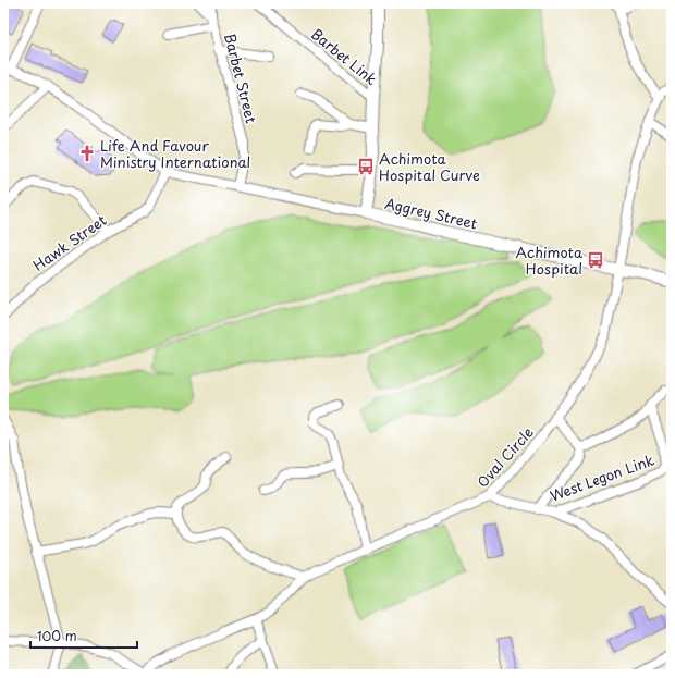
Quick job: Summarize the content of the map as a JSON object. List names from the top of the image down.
{
  "streets": {
    "main road": ["Aggrey Street"],
    "street": [
      "Barbet Link",
      "Barbet Street",
      "Hawk Street",
      "Oval Circle",
      "West Legon Link"
    ]
  },
  "crossings": [
    ["Barbet Link", "Aggrey Street"],
    ["Aggrey Street", "Oval Circle"],
    ["Oval Circle", "West Legon Link"]
  ],
  "places": {
    "church": ["Life And Favour Ministry International"],
    "bus stop": ["Achimota Hospital Curve", "Achimota Hospital"]
  },
  "scale_bar": "100 m"
}
